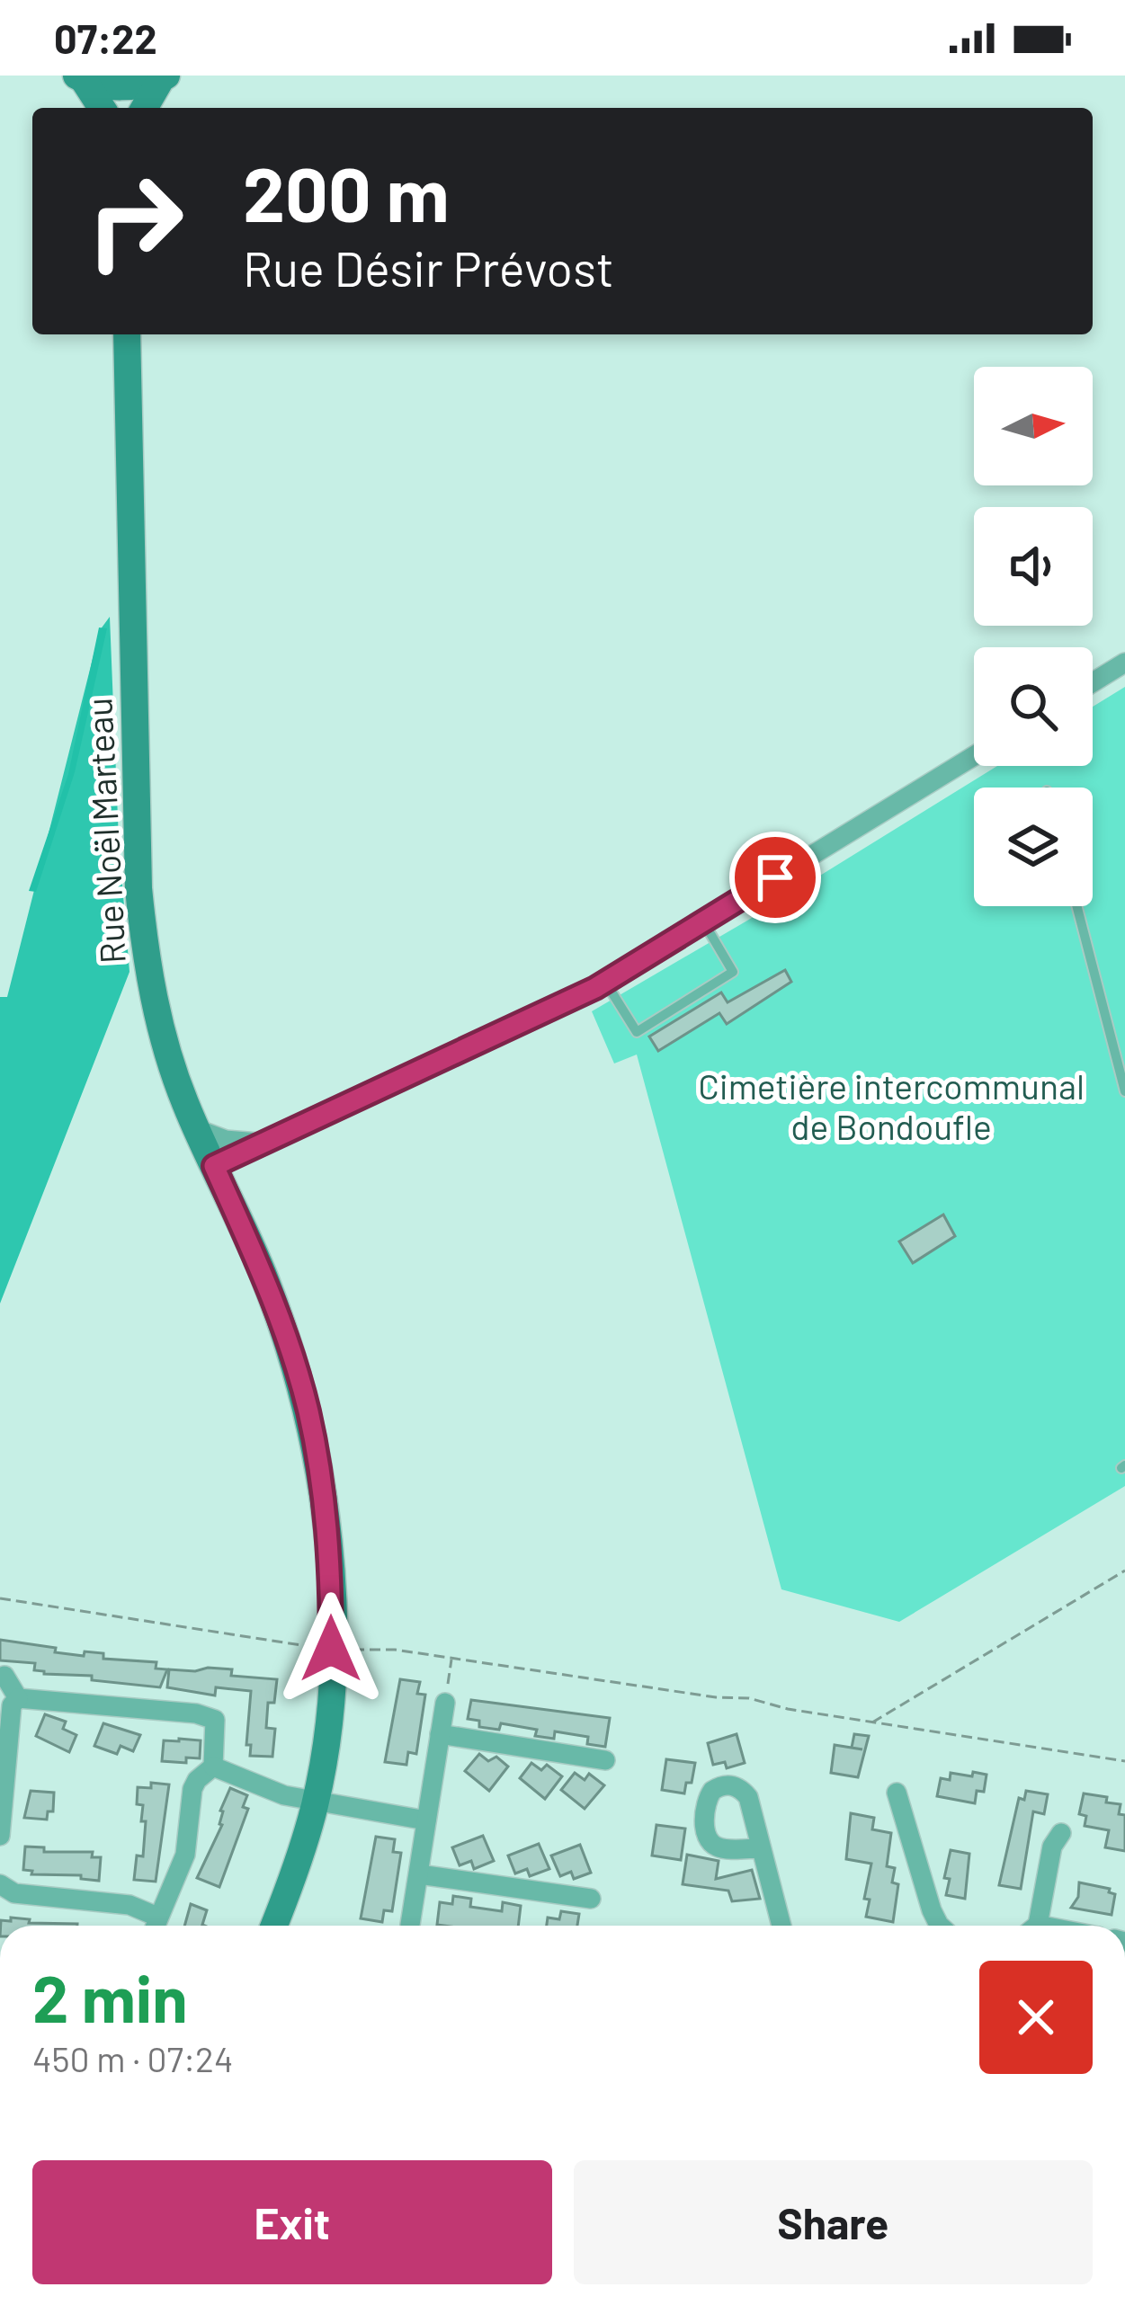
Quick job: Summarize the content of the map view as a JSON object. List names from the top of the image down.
{
  "streets": {
    "street": ["Rue Noël Marteau"]
  },
  "parks": ["Cimetière intercommunal de Bondoufle"],
  "north": "right",
  "page": {
    "status": "07:22",
    "turn": ["200 m", "Rue Désir Prévost"],
    "heading": ["2 min", "450 m · 07:24"],
    "buttons": ["Exit", "Share"]
  }
}
